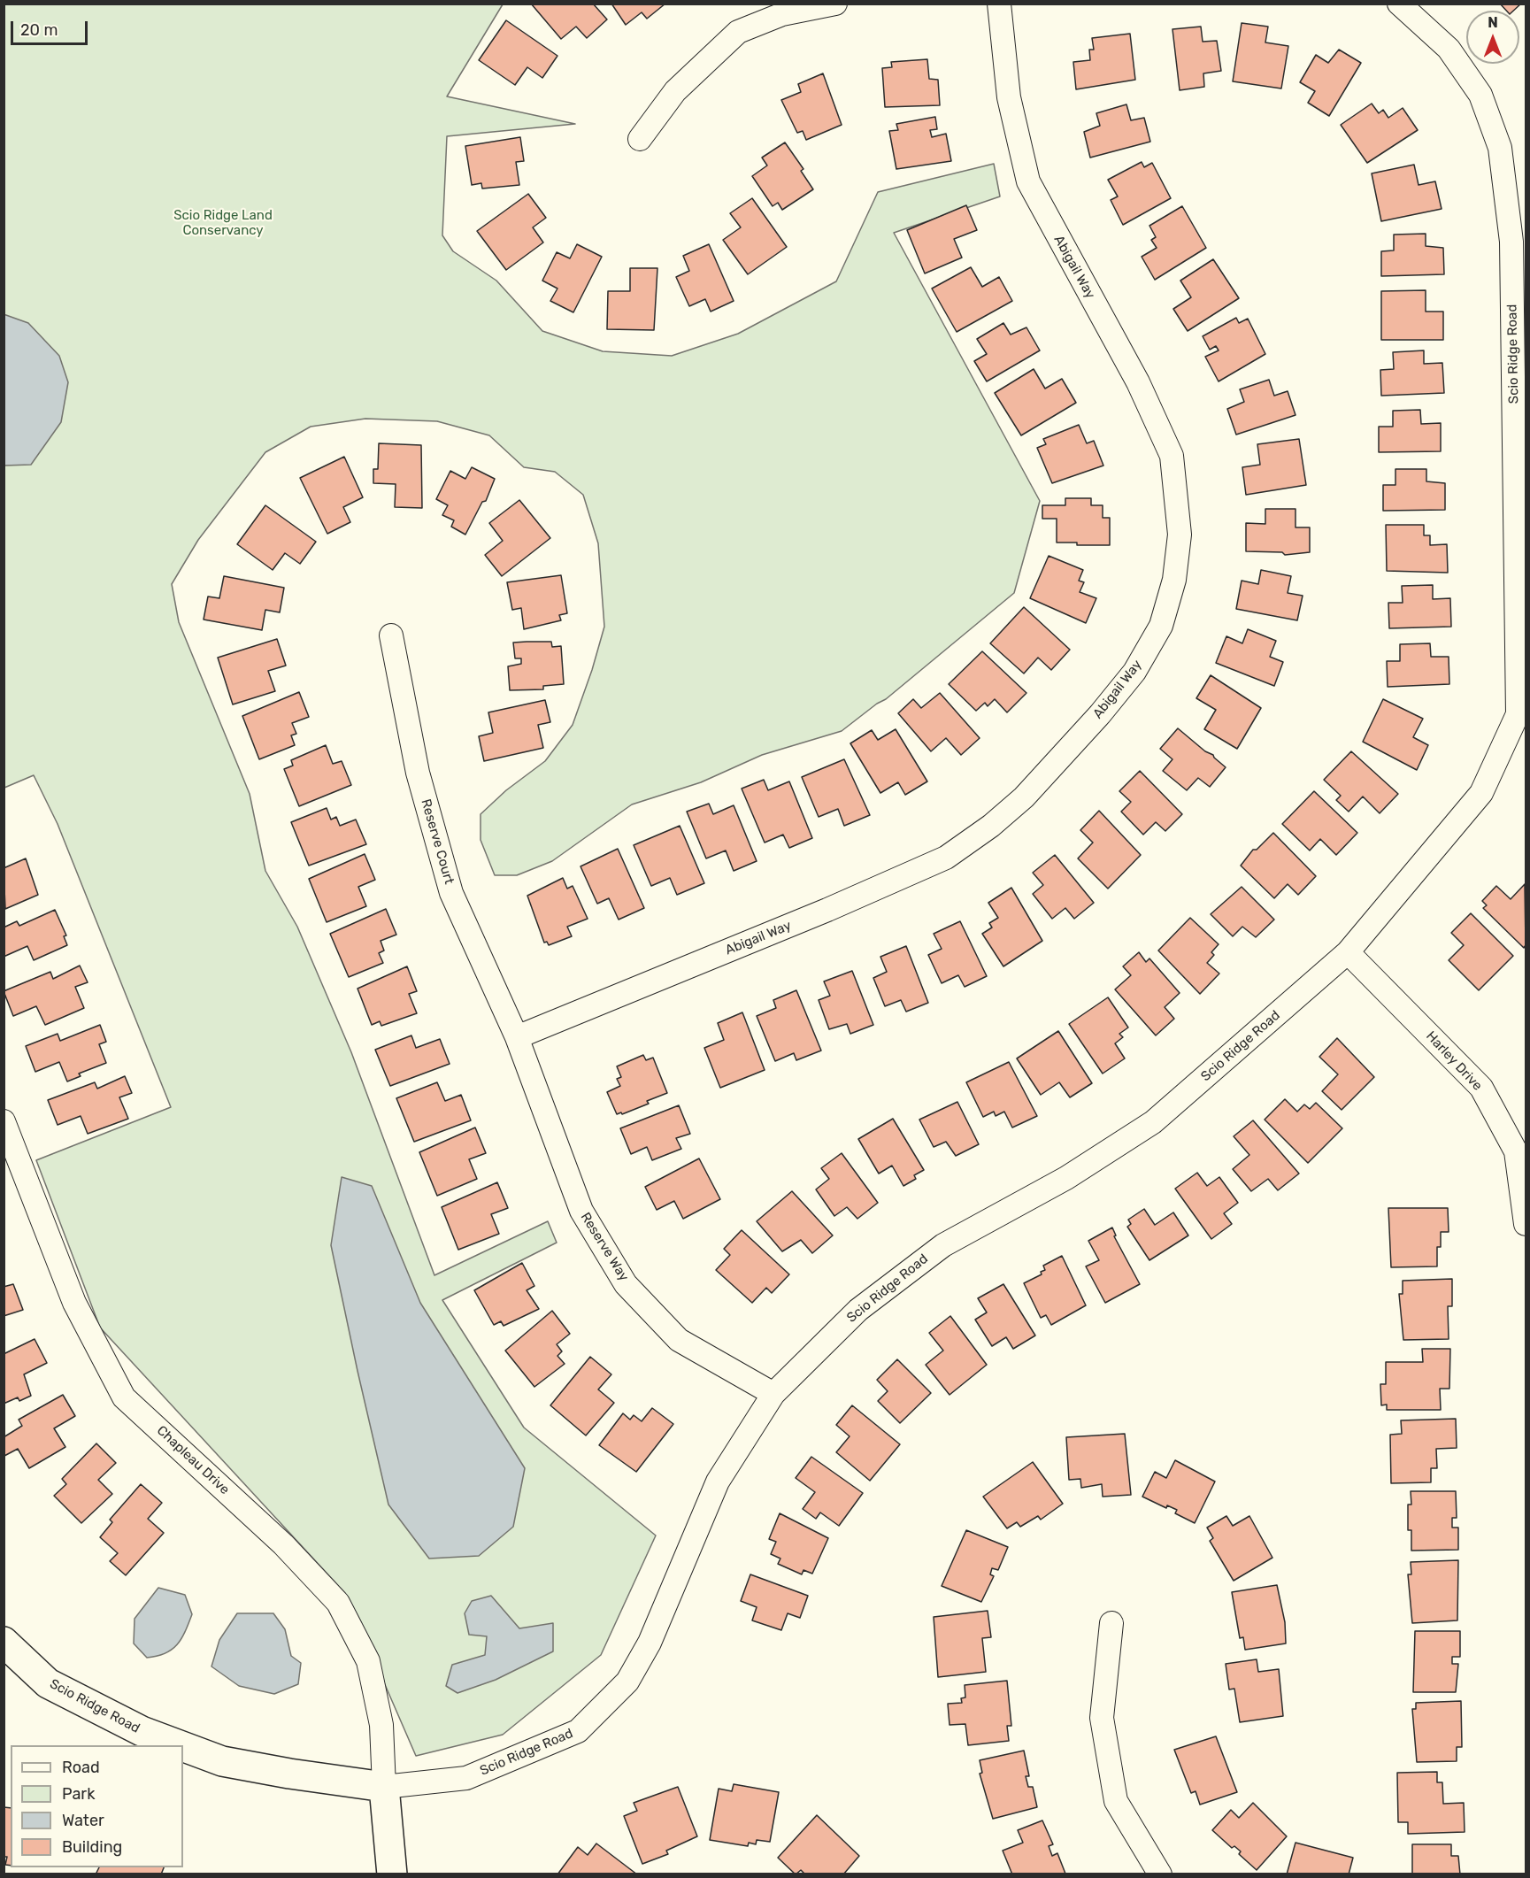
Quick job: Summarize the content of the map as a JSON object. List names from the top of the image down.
{
  "streets": {
    "street": [
      "Abigail Way",
      "Scio Ridge Road",
      "Reserve Court",
      "Harley Drive",
      "Reserve Way",
      "Chapleau Drive"
    ]
  },
  "crossings": [
    ["Abigail Way", "Reserve Court"],
    ["Abigail Way", "Reserve Way"],
    ["Scio Ridge Road", "Harley Drive"],
    ["Scio Ridge Road", "Reserve Way"],
    ["Scio Ridge Road", "Chapleau Drive"],
    ["Reserve Court", "Reserve Way"]
  ],
  "parks": ["Scio Ridge Land Conservancy"],
  "legend": [
    "Road",
    "Park",
    "Water",
    "Building"
  ],
  "scale_bar": "20 m",
  "north": "top"
}
